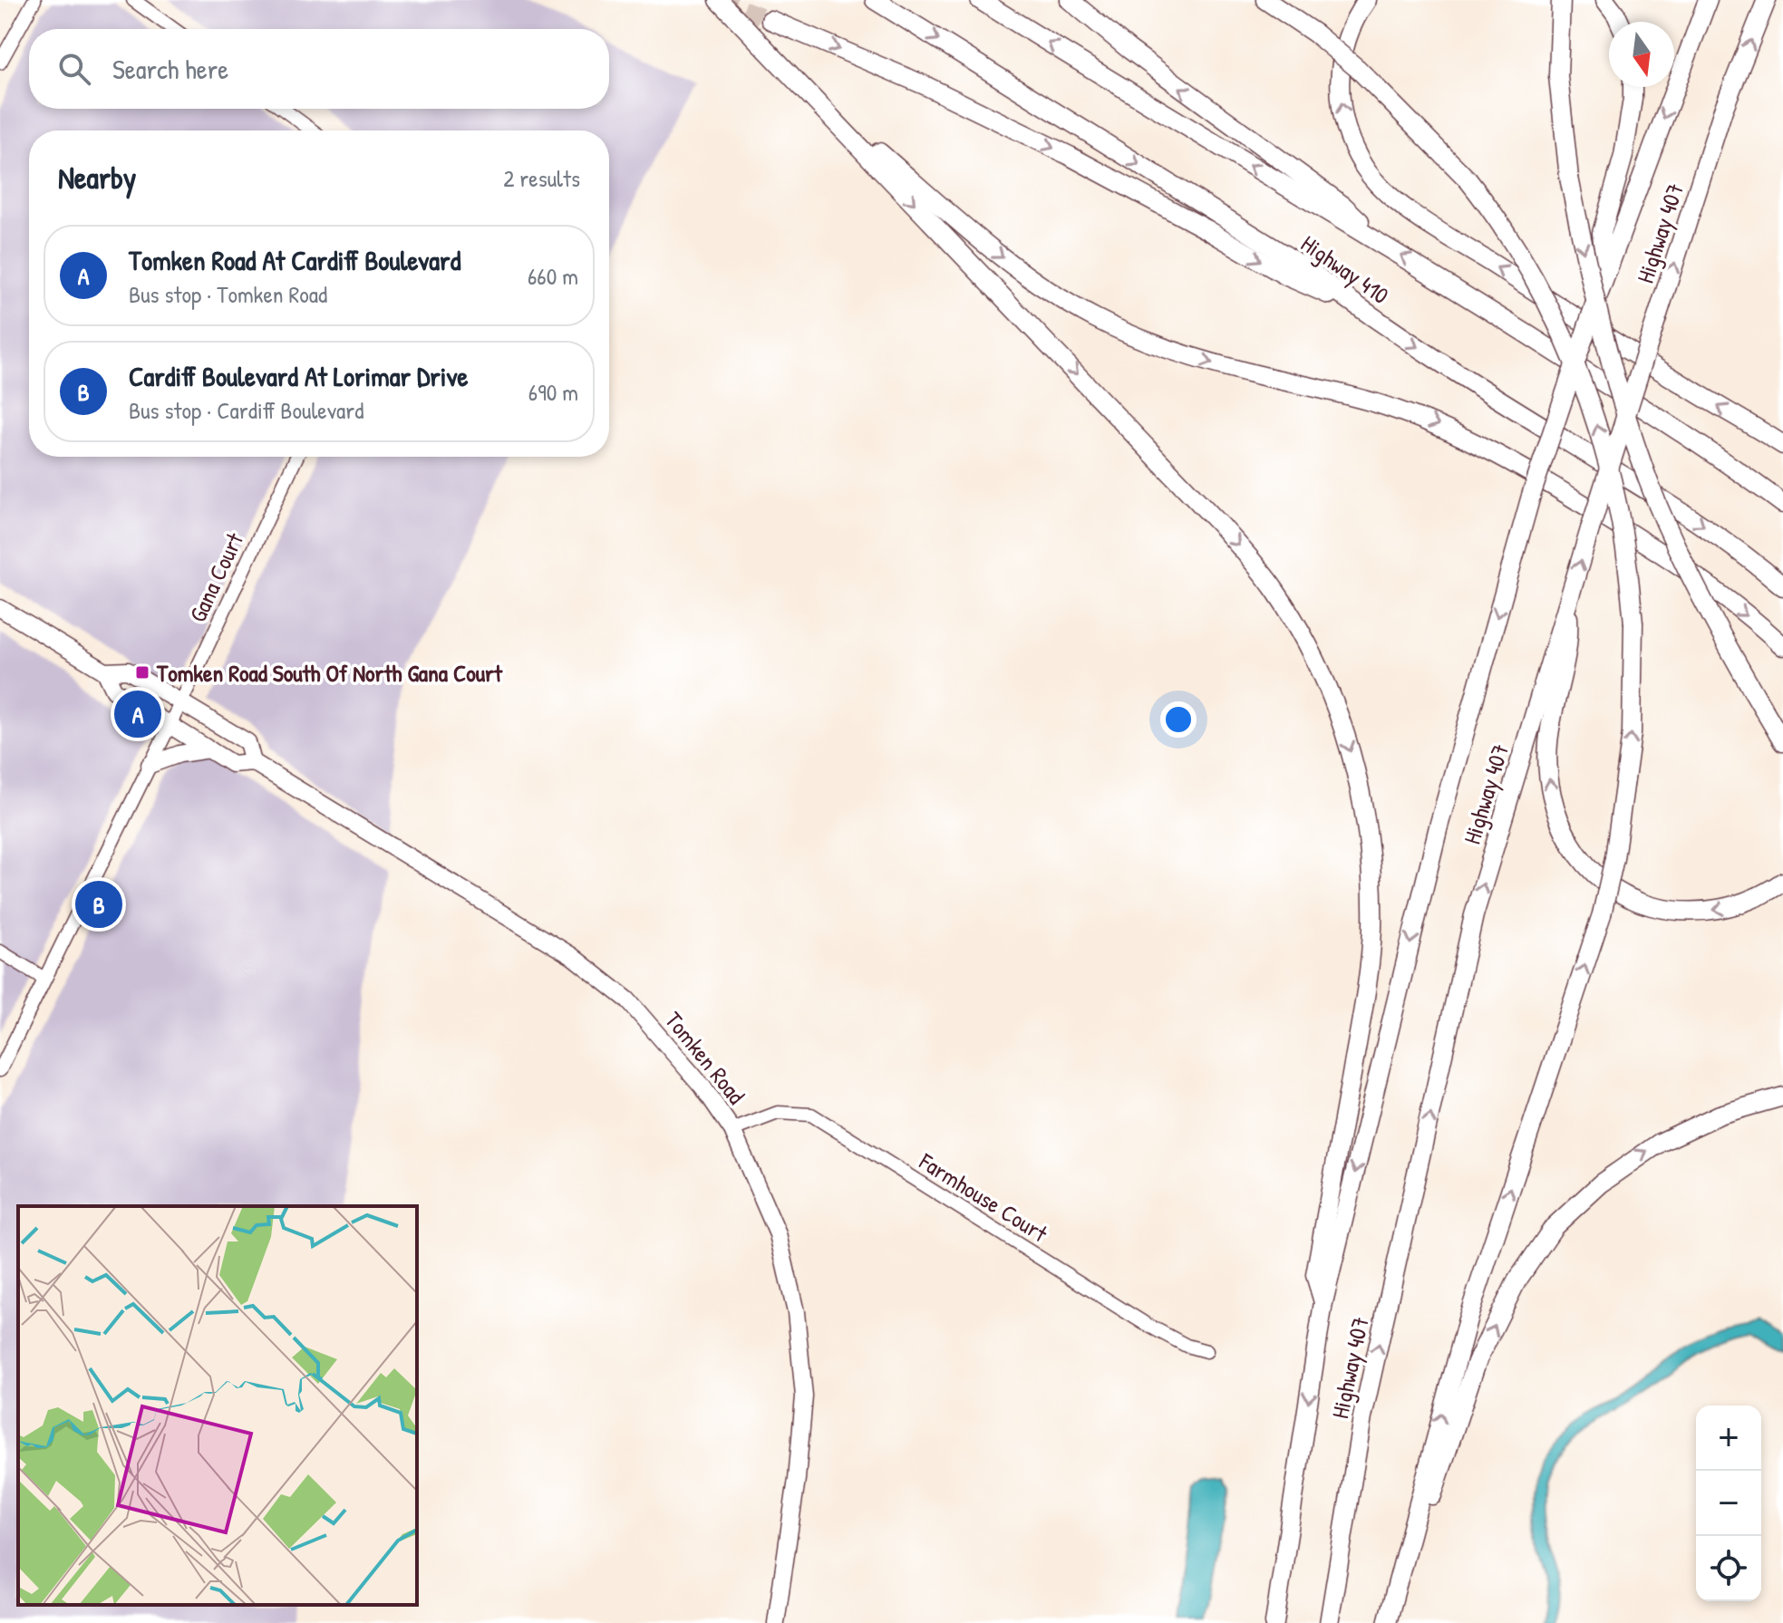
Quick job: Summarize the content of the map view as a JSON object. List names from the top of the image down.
{
  "streets": {
    "highway": ["Highway 407", "Highway 410"],
    "main road": ["Tomken Road"],
    "street": ["Gana Court", "Farmhouse Court"]
  },
  "crossings": [
    ["Gana Court", "Tomken Road"],
    ["Tomken Road", "Farmhouse Court"]
  ],
  "places": {
    "transit": ["Tomken Road South Of North Gana Court"]
  },
  "north": "bottom",
  "page": {
    "search": "Search here",
    "heading": ["Nearby", "2 results"],
    "list": [
      {
        "mark": "A",
        "name": "Tomken Road At Cardiff Boulevard",
        "note": "Bus stop · Tomken Road",
        "value": "660 m"
      },
      {
        "mark": "B",
        "name": "Cardiff Boulevard At Lorimar Drive",
        "note": "Bus stop · Cardiff Boulevard",
        "value": "690 m"
      }
    ],
    "pins": ["A", "B"],
    "map_buttons": ["+", "−"]
  }
}
